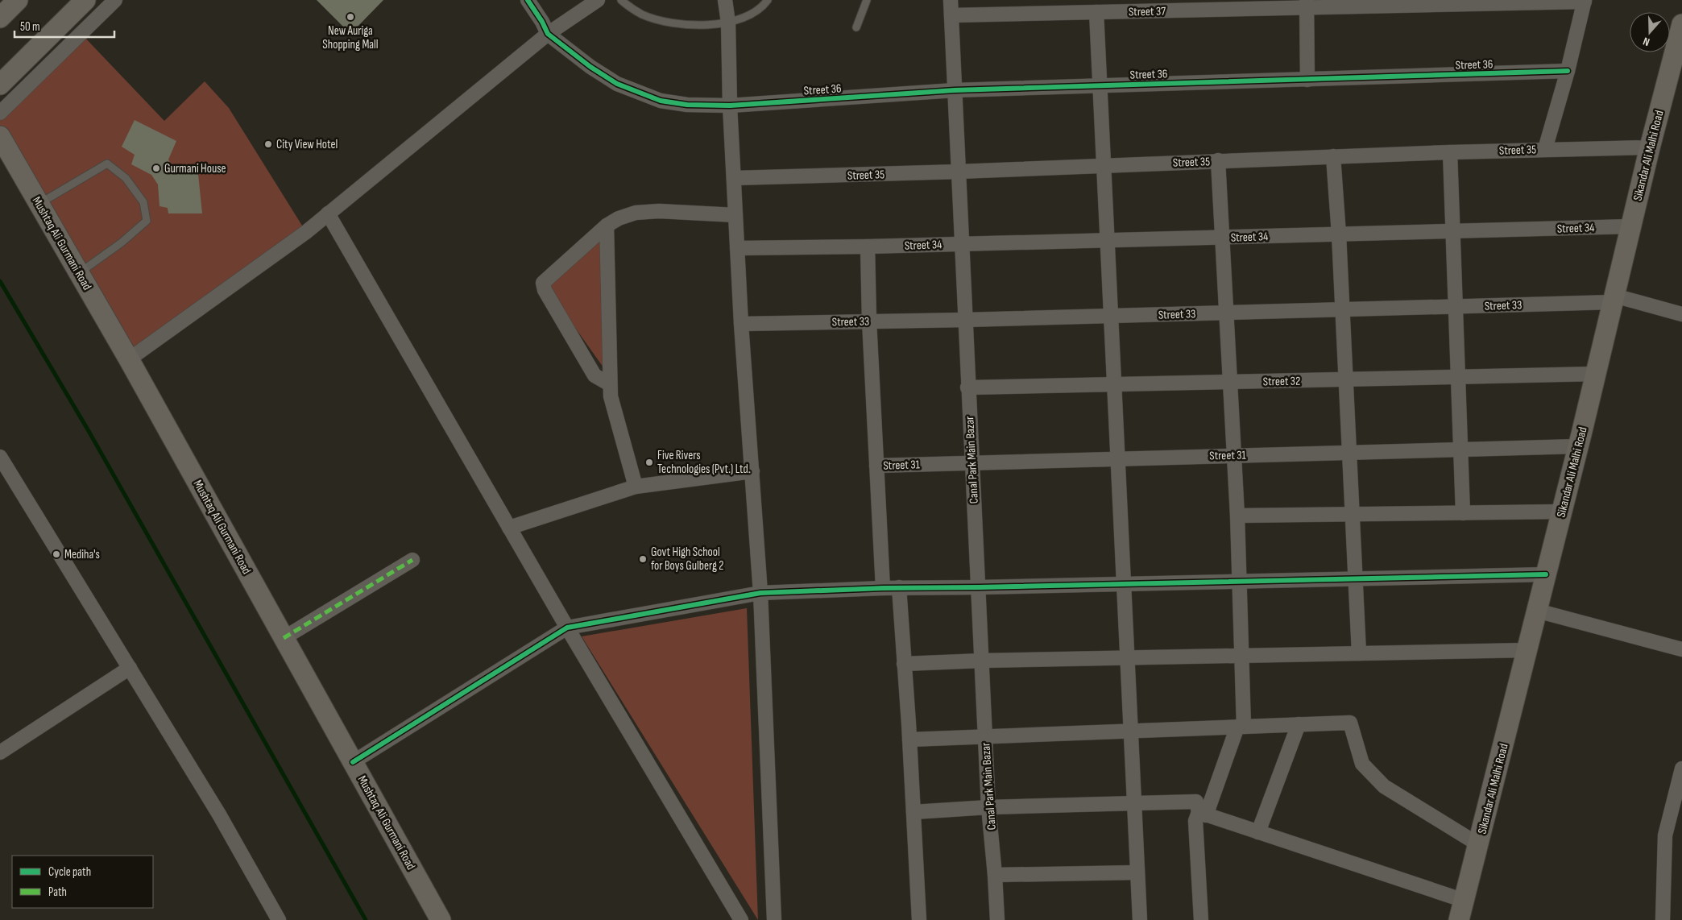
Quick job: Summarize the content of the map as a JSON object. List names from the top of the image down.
{
  "streets": {
    "street": [
      "Street 37",
      "Street 36",
      "Street 35",
      "Sikandar Ali Malhi Road",
      "Street 34",
      "Mushtaq Ali Gurmani Road",
      "Street 33",
      "Street 32",
      "Street 31",
      "Canal Park Main Bazar"
    ]
  },
  "crossings": [
    ["Street 37", "Canal Park Main Bazar"],
    ["Street 36", "Canal Park Main Bazar"],
    ["Street 35", "Sikandar Ali Malhi Road"],
    ["Street 35", "Canal Park Main Bazar"],
    ["Sikandar Ali Malhi Road", "Street 34"],
    ["Sikandar Ali Malhi Road", "Street 33"],
    ["Sikandar Ali Malhi Road", "Street 32"],
    ["Sikandar Ali Malhi Road", "Street 31"],
    ["Street 34", "Canal Park Main Bazar"],
    ["Street 33", "Canal Park Main Bazar"],
    ["Street 32", "Canal Park Main Bazar"],
    ["Street 31", "Canal Park Main Bazar"]
  ],
  "places": [
    "New Auriga Shopping Mall",
    "City View Hotel",
    "Gurmani House",
    "Five Rivers Technologies (Pvt.) Ltd.",
    "Mediha's",
    "Govt High School for Boys Gulberg 2"
  ],
  "legend": ["Cycle path", "Path"],
  "scale_bar": "50 m",
  "north": "bottom"
}
